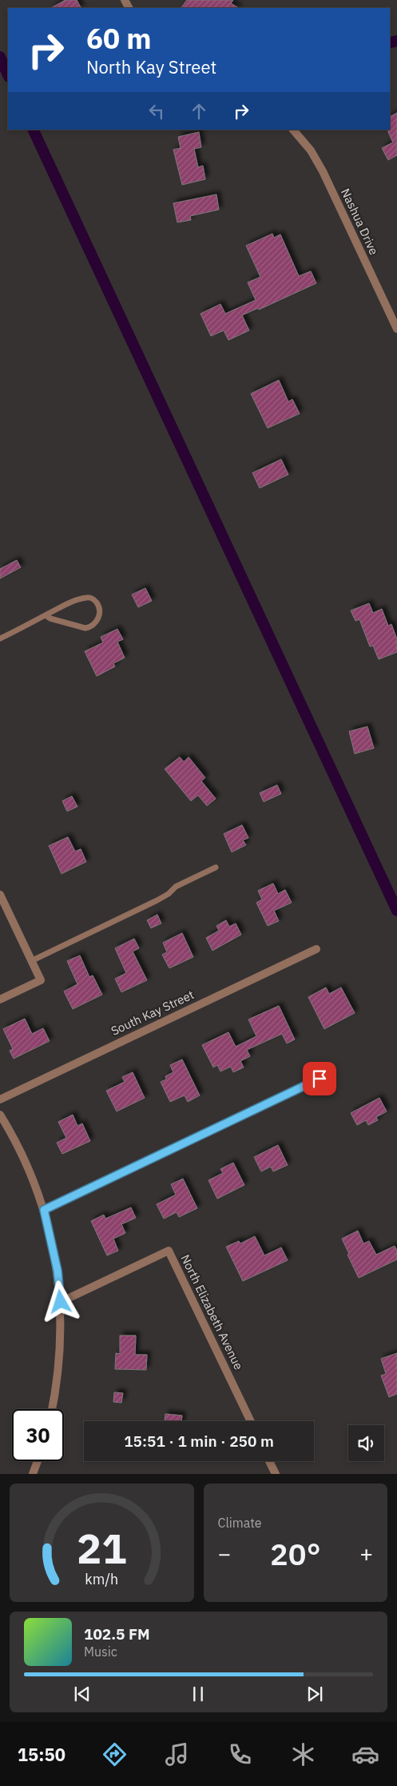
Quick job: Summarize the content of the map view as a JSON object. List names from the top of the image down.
{
  "streets": {
    "street": ["Nashua Drive", "South Kay Street", "North Elizabeth Avenue"]
  },
  "page": {
    "turn": ["60 m", "North Kay Street"],
    "limit": "30",
    "trip": "15:51 · 1 min · 250 m",
    "tile": "Climate",
    "heat": ["−", "20°", "+"],
    "song": ["102.5 FM", "Music"],
    "tabs": "15:50",
    "gauge": ["21", "km/h"]
  }
}
